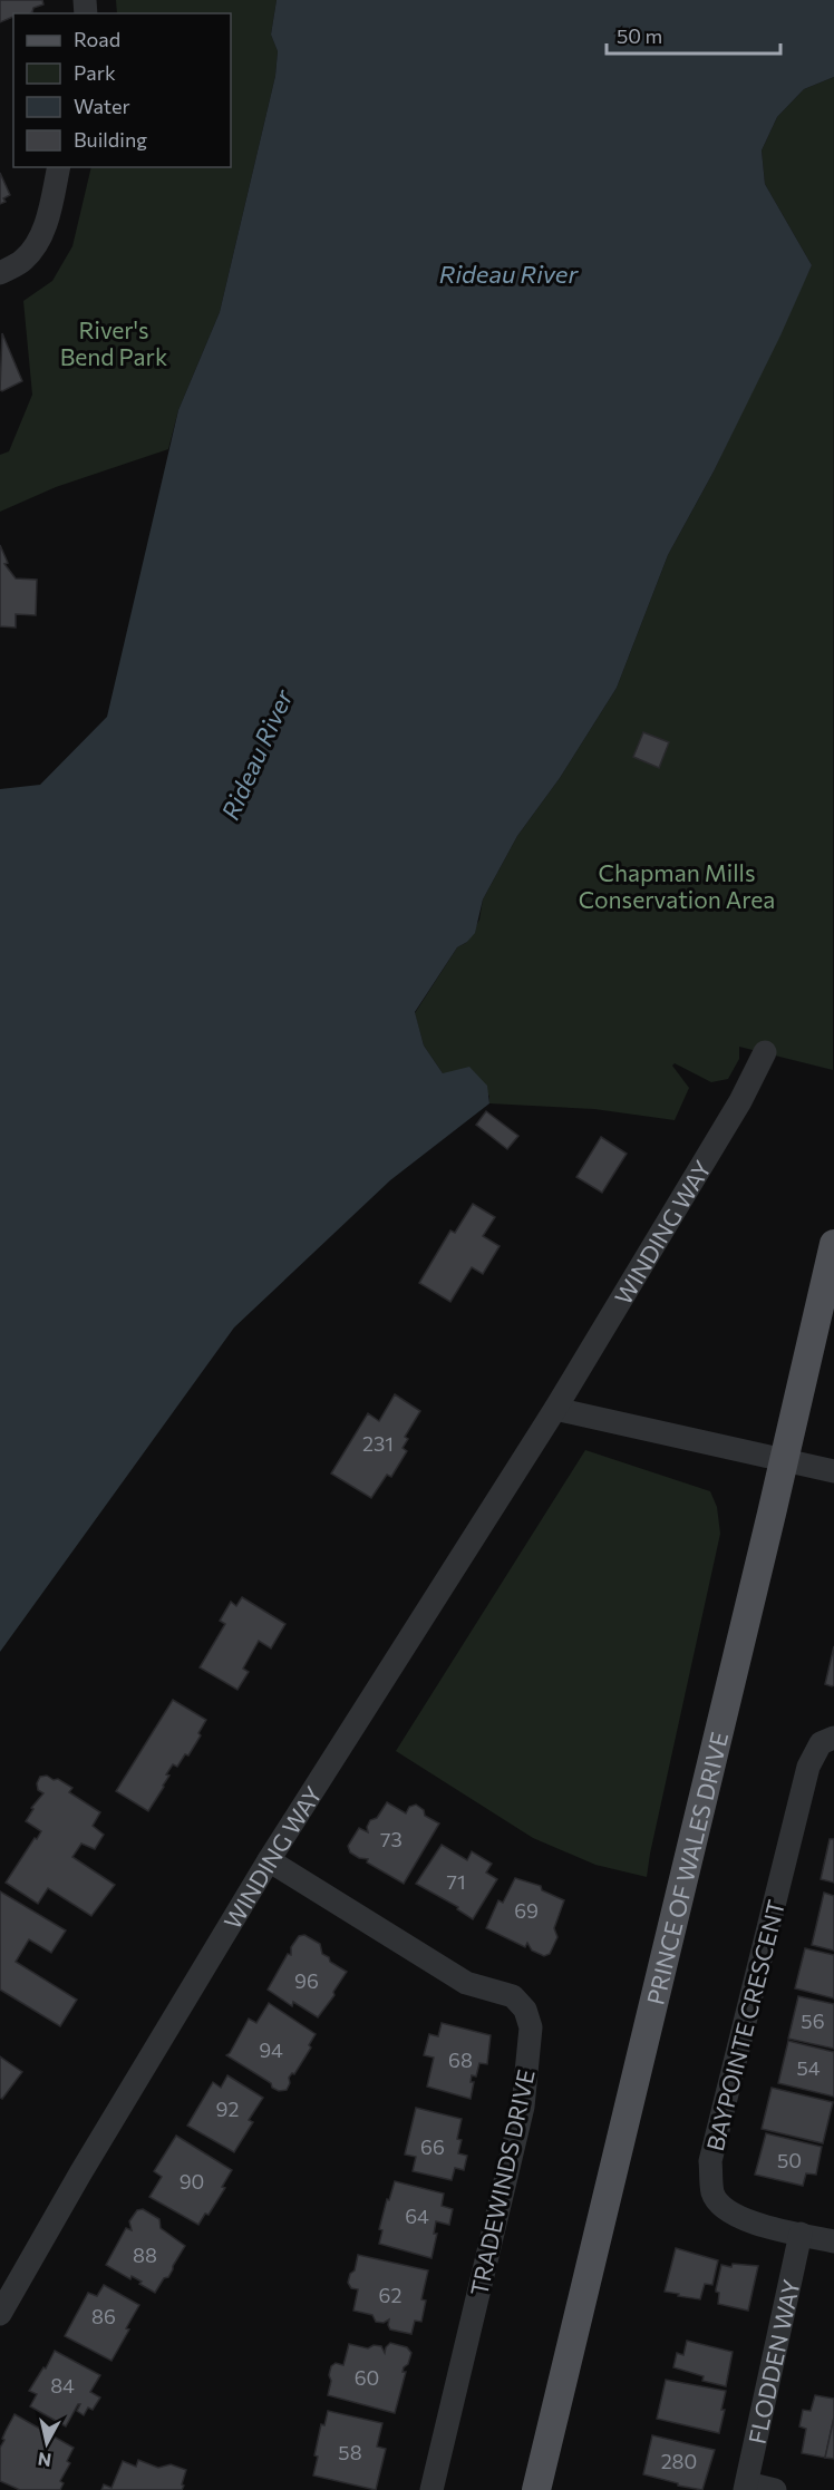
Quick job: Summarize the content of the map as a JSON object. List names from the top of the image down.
{
  "streets": {
    "main road": ["PRINCE OF WALES DRIVE"],
    "street": [
      "WINDING WAY",
      "BAYPOINTE CRESCENT",
      "TRADEWINDS DRIVE",
      "FLODDEN WAY"
    ]
  },
  "crossings": [
    ["WINDING WAY", "TRADEWINDS DRIVE"],
    ["BAYPOINTE CRESCENT", "FLODDEN WAY"]
  ],
  "water": ["Rideau River"],
  "parks": ["River's Bend Park", "Chapman Mills Conservation Area"],
  "house_numbers": [
    "231",
    "73",
    "71",
    "69",
    "96",
    "56",
    "94",
    "68",
    "54",
    "92",
    "66",
    "50",
    "90",
    "64",
    "88",
    "62",
    "86",
    "60",
    "84",
    "58",
    "280"
  ],
  "legend": [
    "Road",
    "Park",
    "Water",
    "Building"
  ],
  "scale_bar": "50 m",
  "north": "bottom"
}
